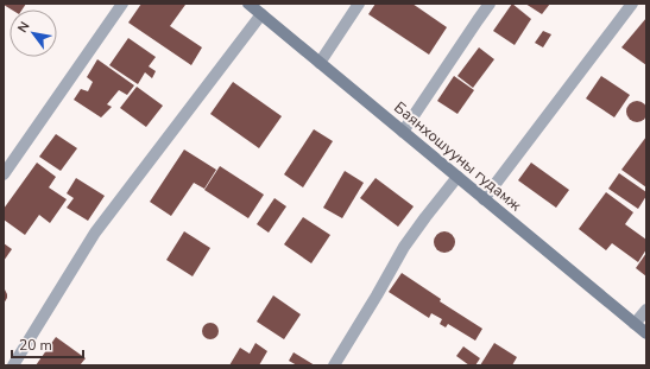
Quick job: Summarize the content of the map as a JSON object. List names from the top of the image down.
{
  "streets": {
    "main road": ["Баянхошууны гудамж"]
  },
  "scale_bar": "20 m",
  "north": "top left"
}
